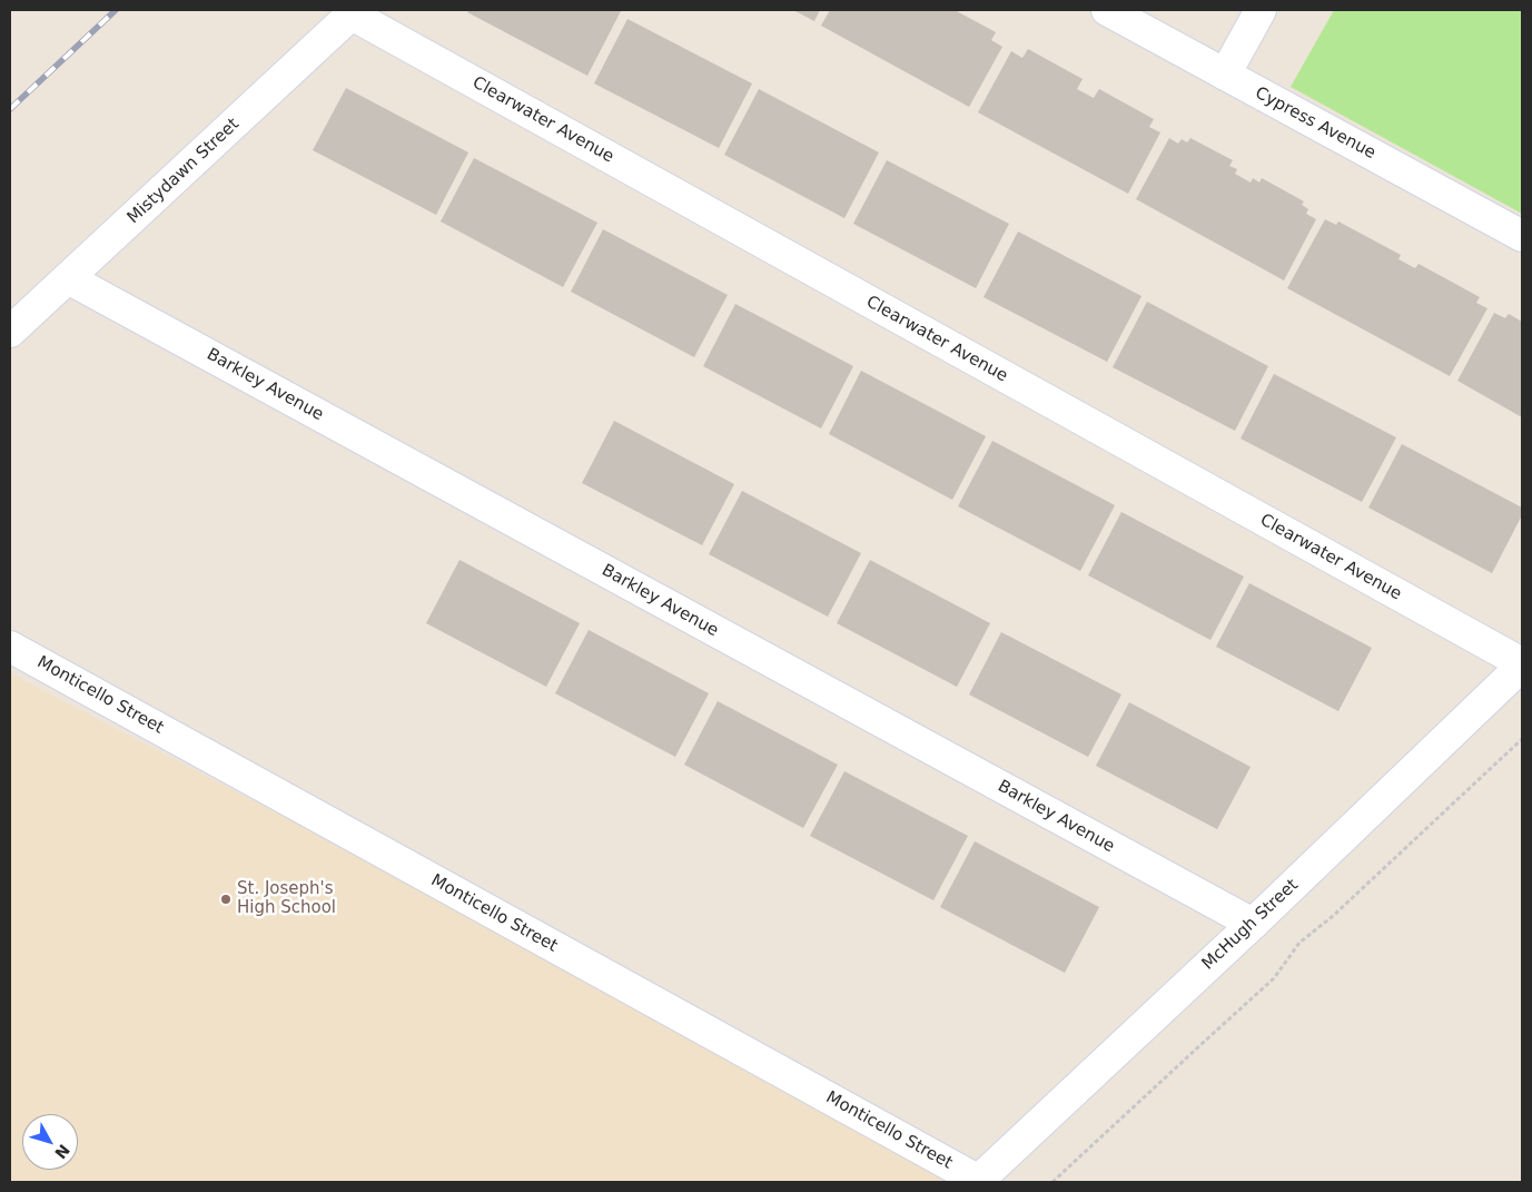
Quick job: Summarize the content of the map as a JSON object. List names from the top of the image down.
{
  "streets": {
    "street": [
      "Clearwater Avenue",
      "Cypress Avenue",
      "Mistydawn Street",
      "Barkley Avenue",
      "Monticello Street",
      "McHugh Street"
    ]
  },
  "crossings": [
    ["Clearwater Avenue", "Mistydawn Street"],
    ["Clearwater Avenue", "McHugh Street"],
    ["Mistydawn Street", "Barkley Avenue"],
    ["Barkley Avenue", "McHugh Street"],
    ["Monticello Street", "McHugh Street"]
  ],
  "places": ["St. Joseph's High School"],
  "north": "bottom right"
}
